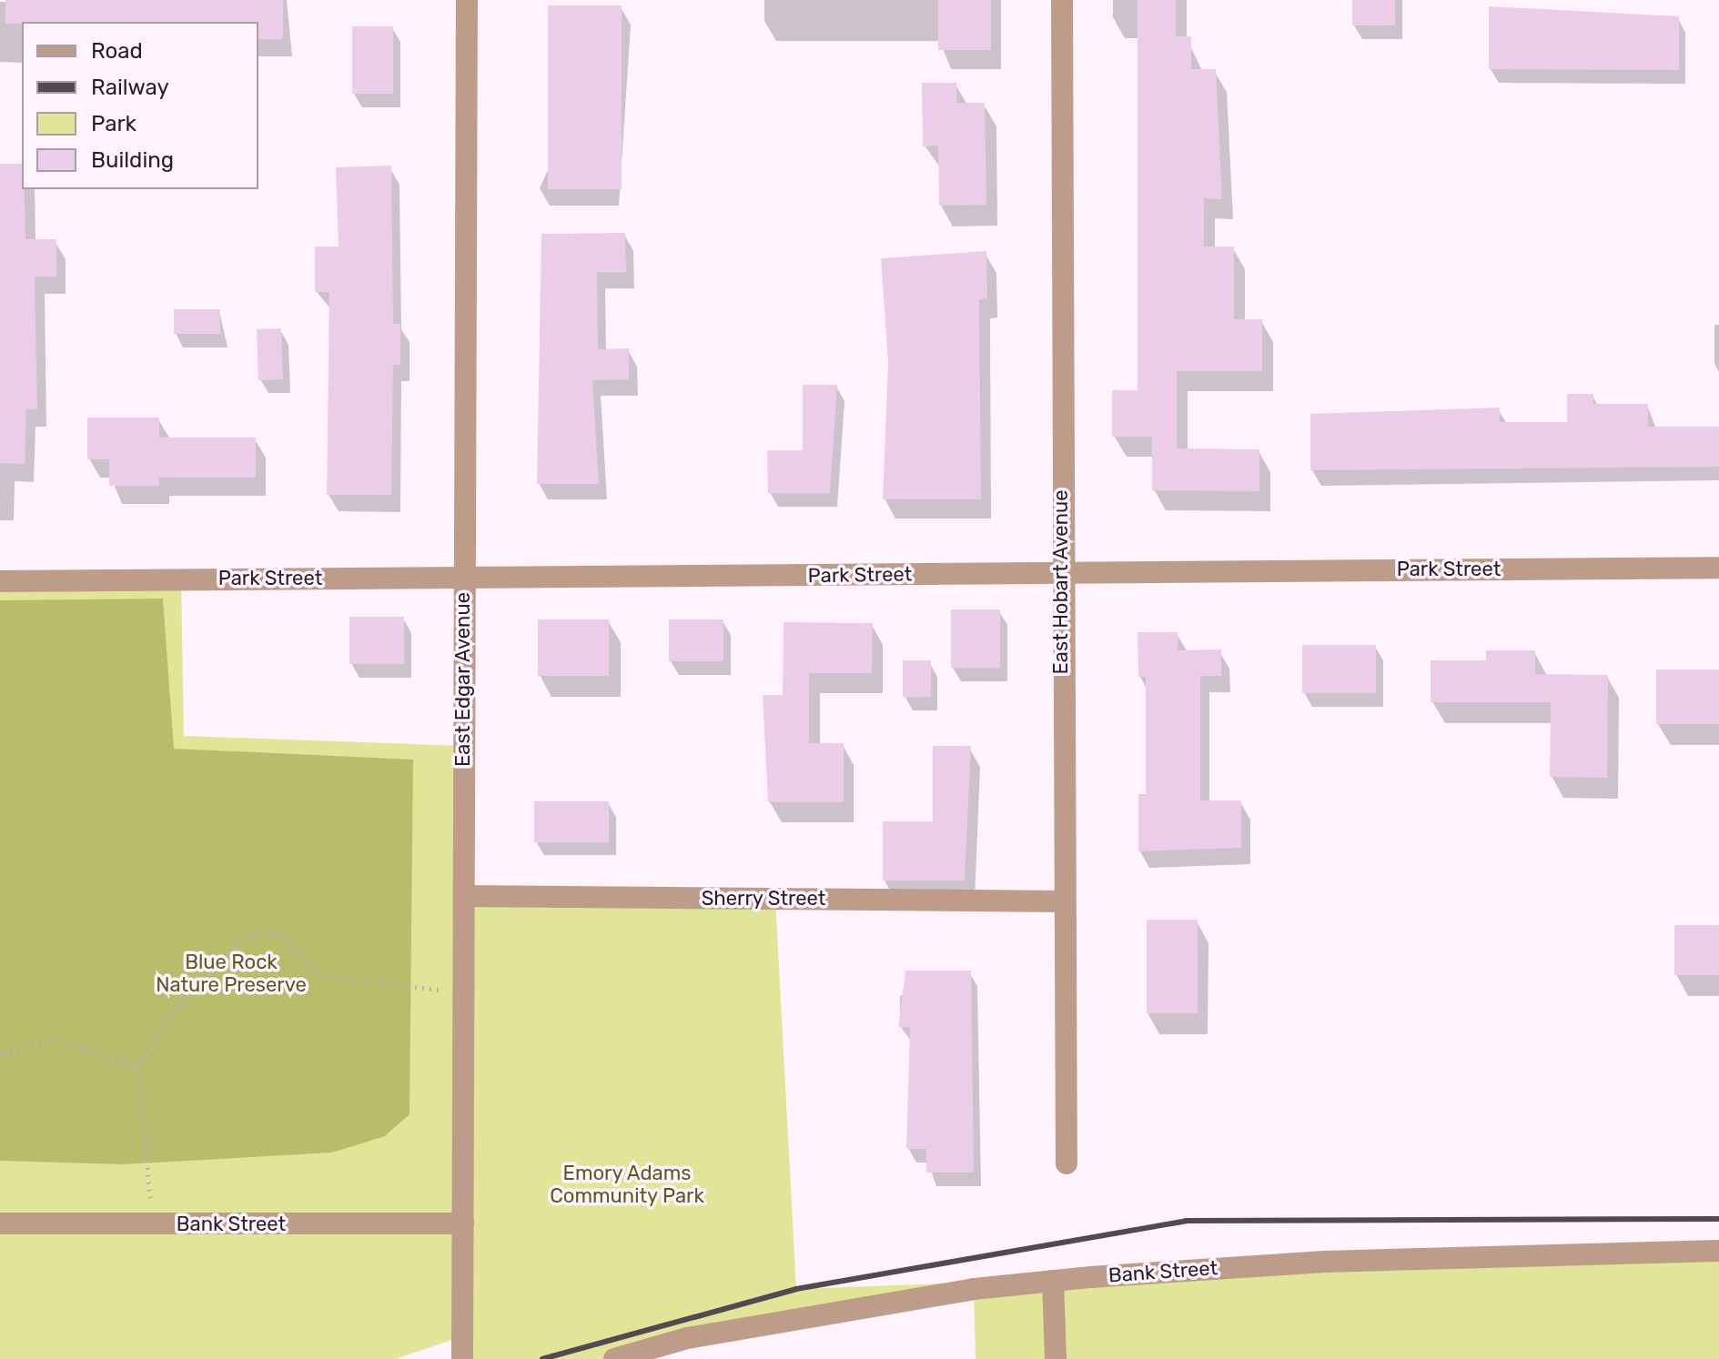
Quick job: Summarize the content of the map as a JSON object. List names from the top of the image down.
{
  "streets": {
    "street": [
      "Park Street",
      "East Hobart Avenue",
      "East Edgar Avenue",
      "Sherry Street",
      "Bank Street"
    ]
  },
  "crossings": [
    ["Park Street", "East Hobart Avenue"],
    ["Park Street", "East Edgar Avenue"],
    ["East Hobart Avenue", "Sherry Street"],
    ["East Edgar Avenue", "Sherry Street"],
    ["East Edgar Avenue", "Bank Street"]
  ],
  "parks": ["Blue Rock Nature Preserve", "Emory Adams Community Park"],
  "legend": [
    "Road",
    "Railway",
    "Park",
    "Building"
  ]
}
